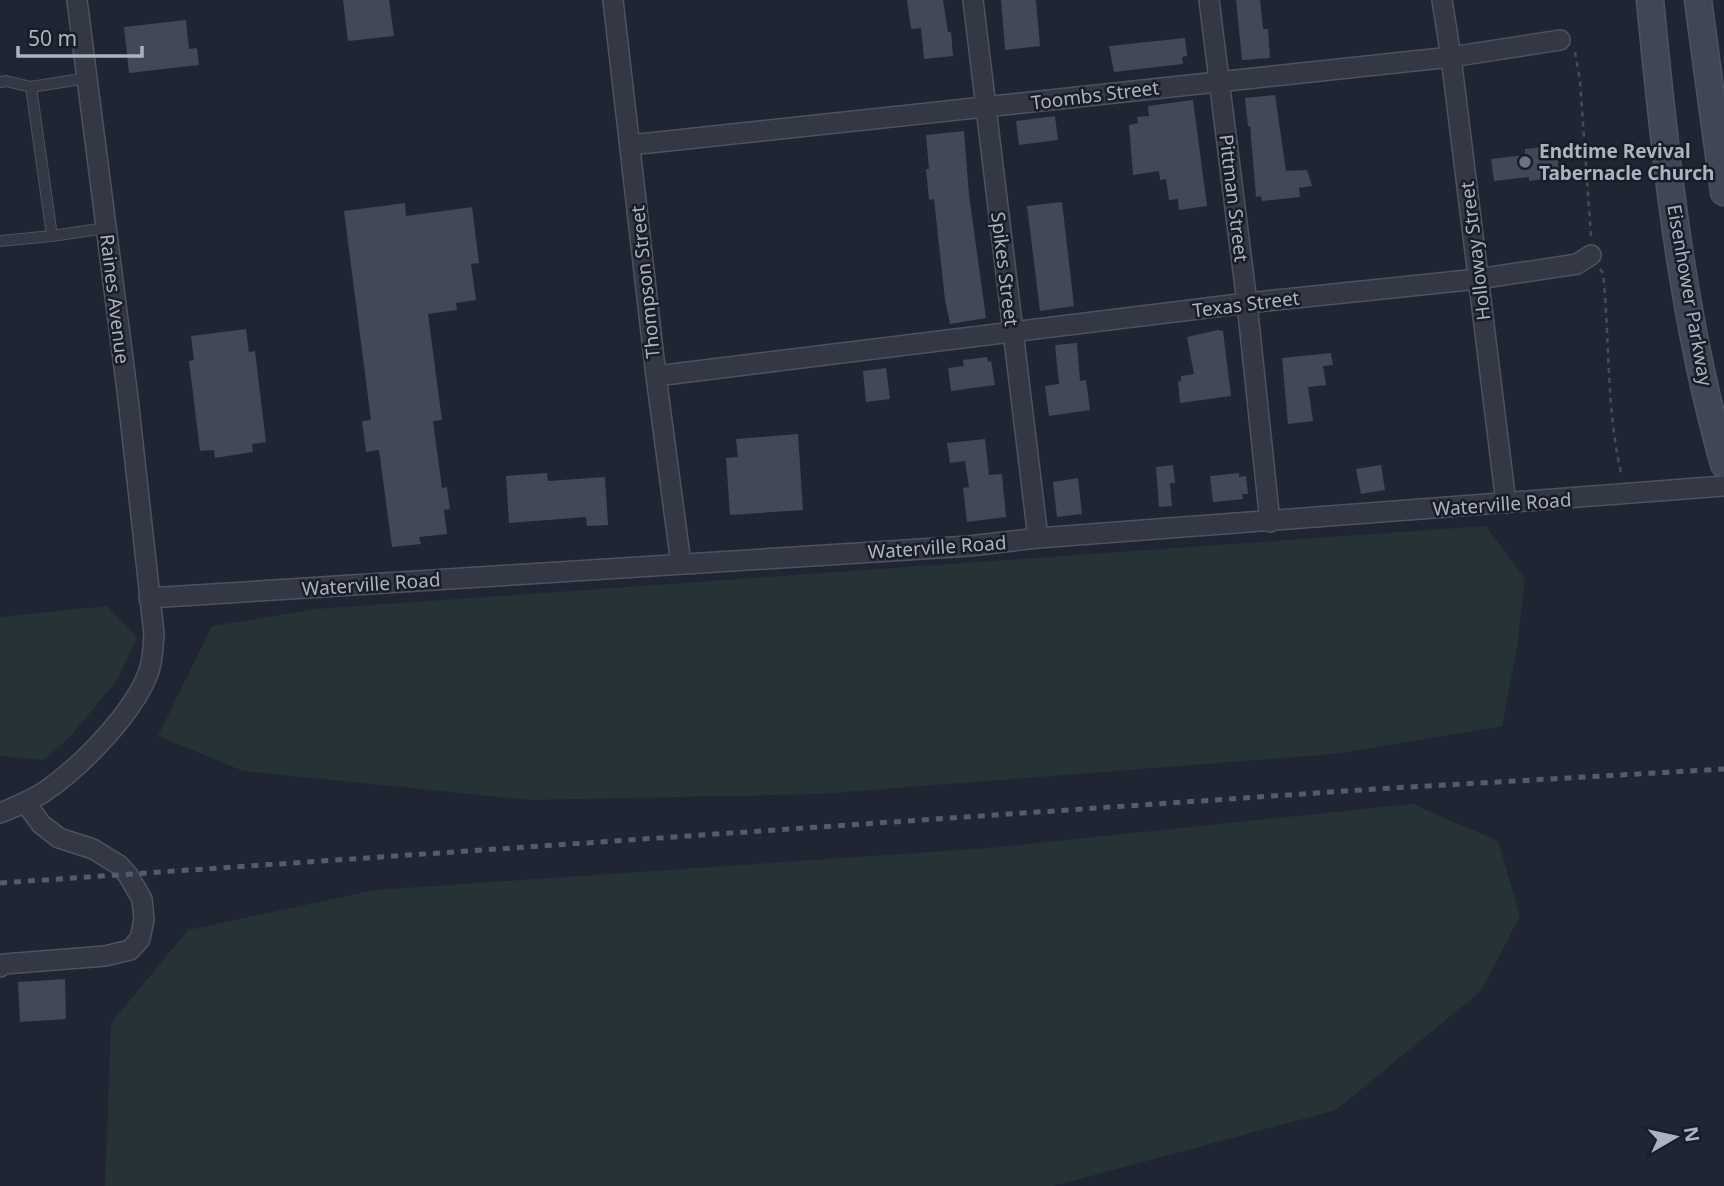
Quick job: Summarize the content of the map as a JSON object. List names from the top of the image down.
{
  "streets": {
    "street": [
      "Toombs Street",
      "Pittman Street",
      "Holloway Street",
      "Spikes Street",
      "Thompson Street",
      "Eisenhower Parkway",
      "Raines Avenue",
      "Texas Street",
      "Waterville Road"
    ]
  },
  "crossings": [
    ["Toombs Street", "Pittman Street"],
    ["Toombs Street", "Holloway Street"],
    ["Toombs Street", "Spikes Street"],
    ["Toombs Street", "Thompson Street"],
    ["Pittman Street", "Texas Street"],
    ["Pittman Street", "Waterville Road"],
    ["Holloway Street", "Texas Street"],
    ["Holloway Street", "Waterville Road"],
    ["Spikes Street", "Texas Street"],
    ["Spikes Street", "Waterville Road"],
    ["Thompson Street", "Texas Street"],
    ["Thompson Street", "Waterville Road"],
    ["Raines Avenue", "Waterville Road"]
  ],
  "places": ["Endtime Revival Tabernacle Church"],
  "scale_bar": "50 m",
  "north": "right"
}
